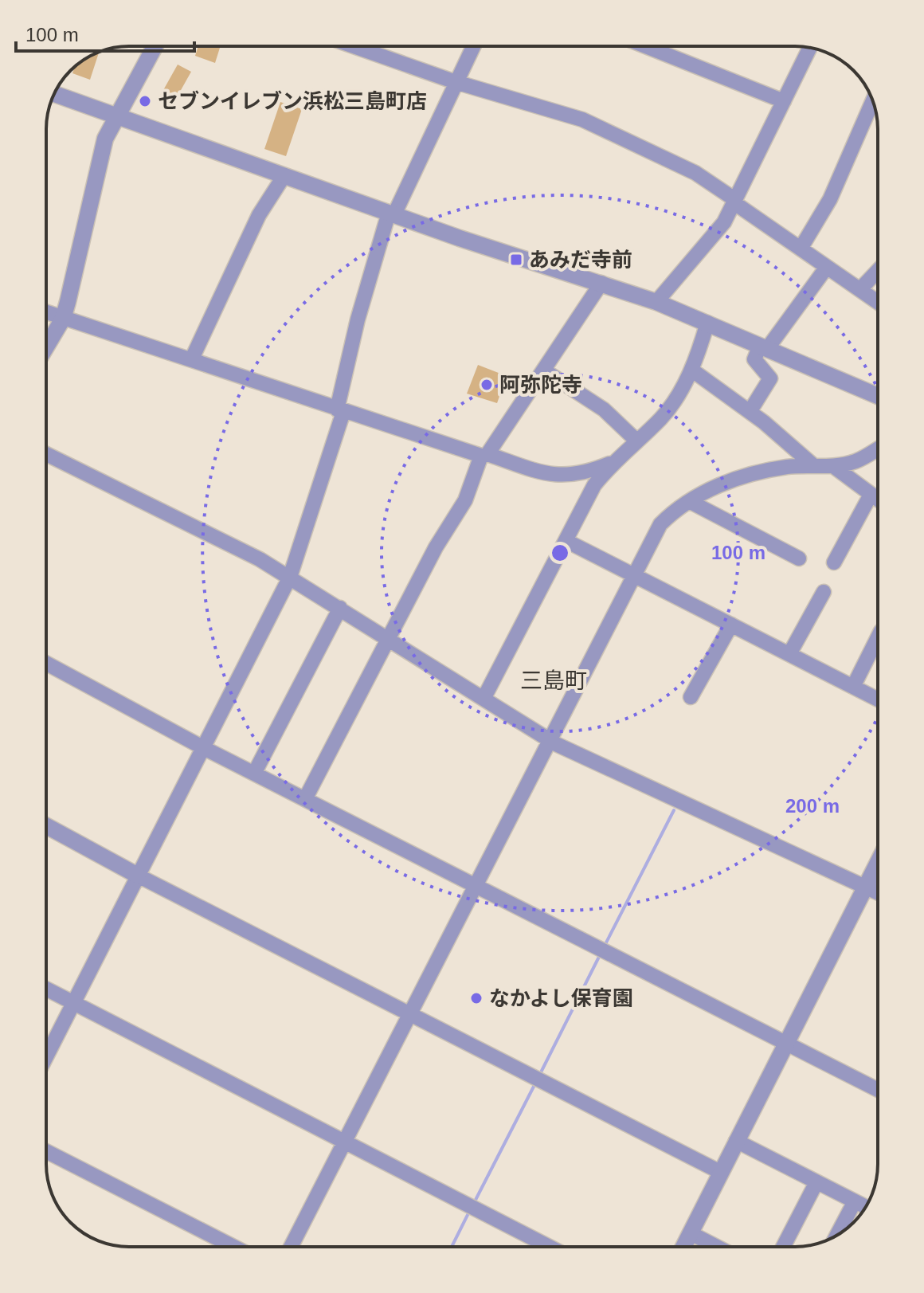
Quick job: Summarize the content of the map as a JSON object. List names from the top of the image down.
{
  "districts": ["三島町"],
  "places": {
    "other": ["セブンイレブン浜松三島町店", "阿弥陀寺", "なかよし保育園"],
    "transit": ["あみだ寺前"]
  },
  "scale_bar": "100 m",
  "rings": ["100 m", "200 m"]
}
